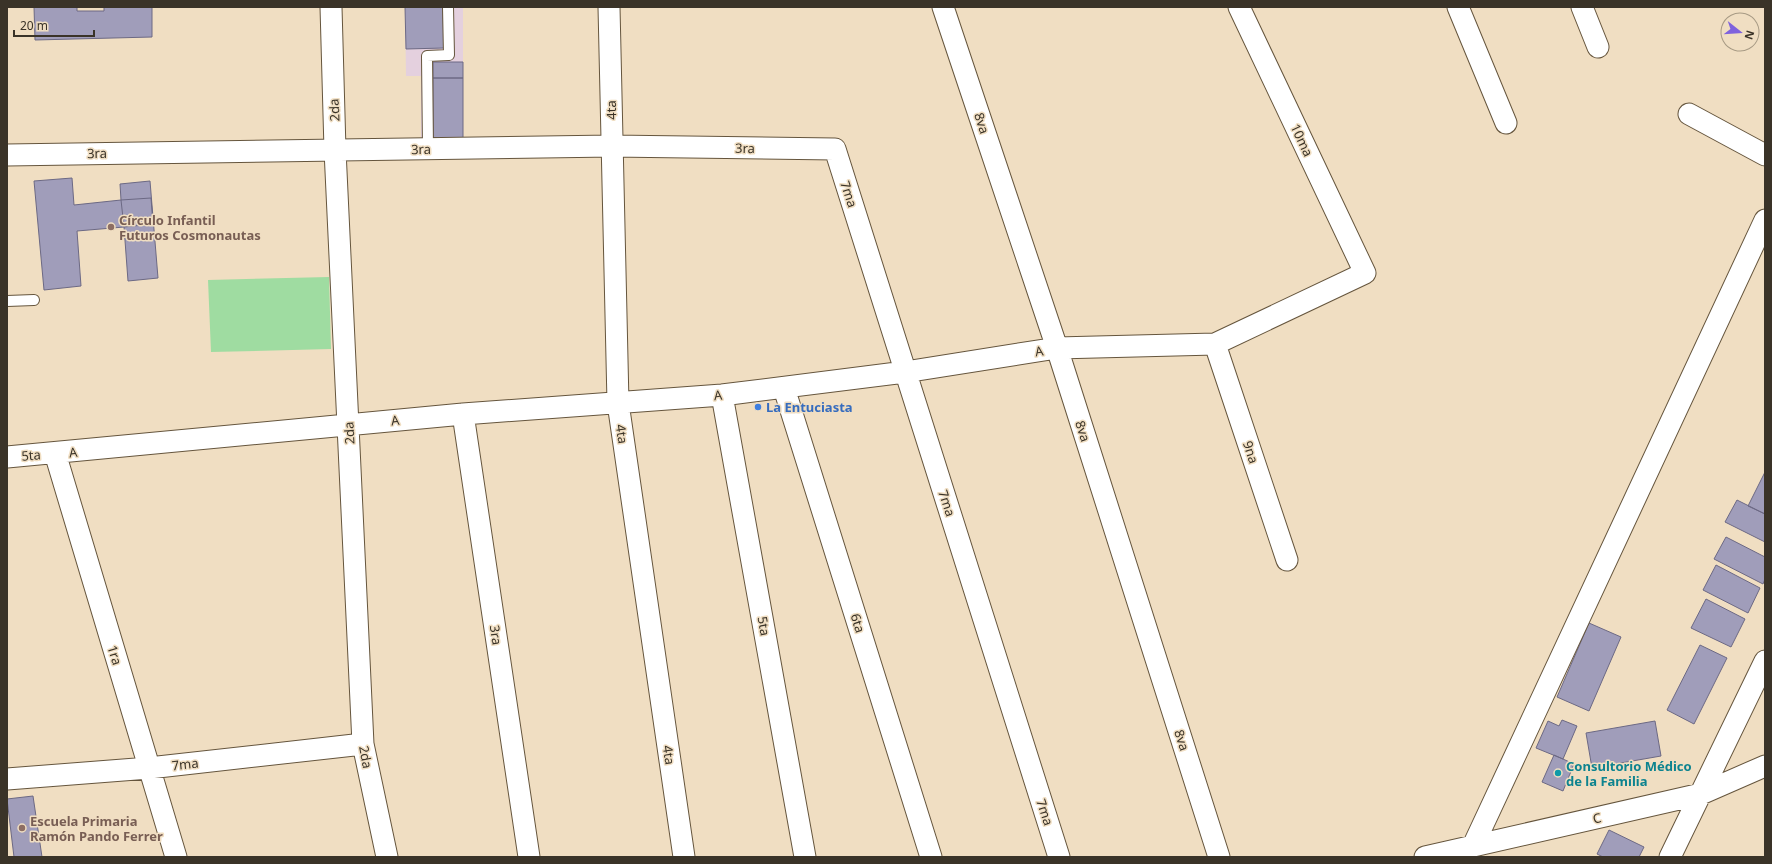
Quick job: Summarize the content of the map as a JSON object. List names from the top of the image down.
{
  "streets": {
    "street": [
      "2da",
      "4ta",
      "8va",
      "10ma",
      "3ra",
      "7ma",
      "A",
      "9na",
      "5ta",
      "6ta",
      "1ra",
      "C"
    ]
  },
  "crossings": [
    ["2da", "3ra"],
    ["2da", "7ma"],
    ["2da", "A"],
    ["4ta", "3ra"],
    ["4ta", "A"],
    ["8va", "A"],
    ["10ma", "A"],
    ["3ra", "7ma"],
    ["3ra", "A"],
    ["7ma", "A"],
    ["7ma", "1ra"],
    ["A", "9na"],
    ["A", "5ta"],
    ["A", "6ta"],
    ["A", "1ra"],
    ["5ta", "1ra"]
  ],
  "places": [
    "Círculo Infantil Futuros Cosmonautas",
    "La Entuciasta",
    "Consultorio Médico de la Familia",
    "Escuela Primaria Ramón Pando Ferrer"
  ],
  "scale_bar": "20 m",
  "north": "right"
}
